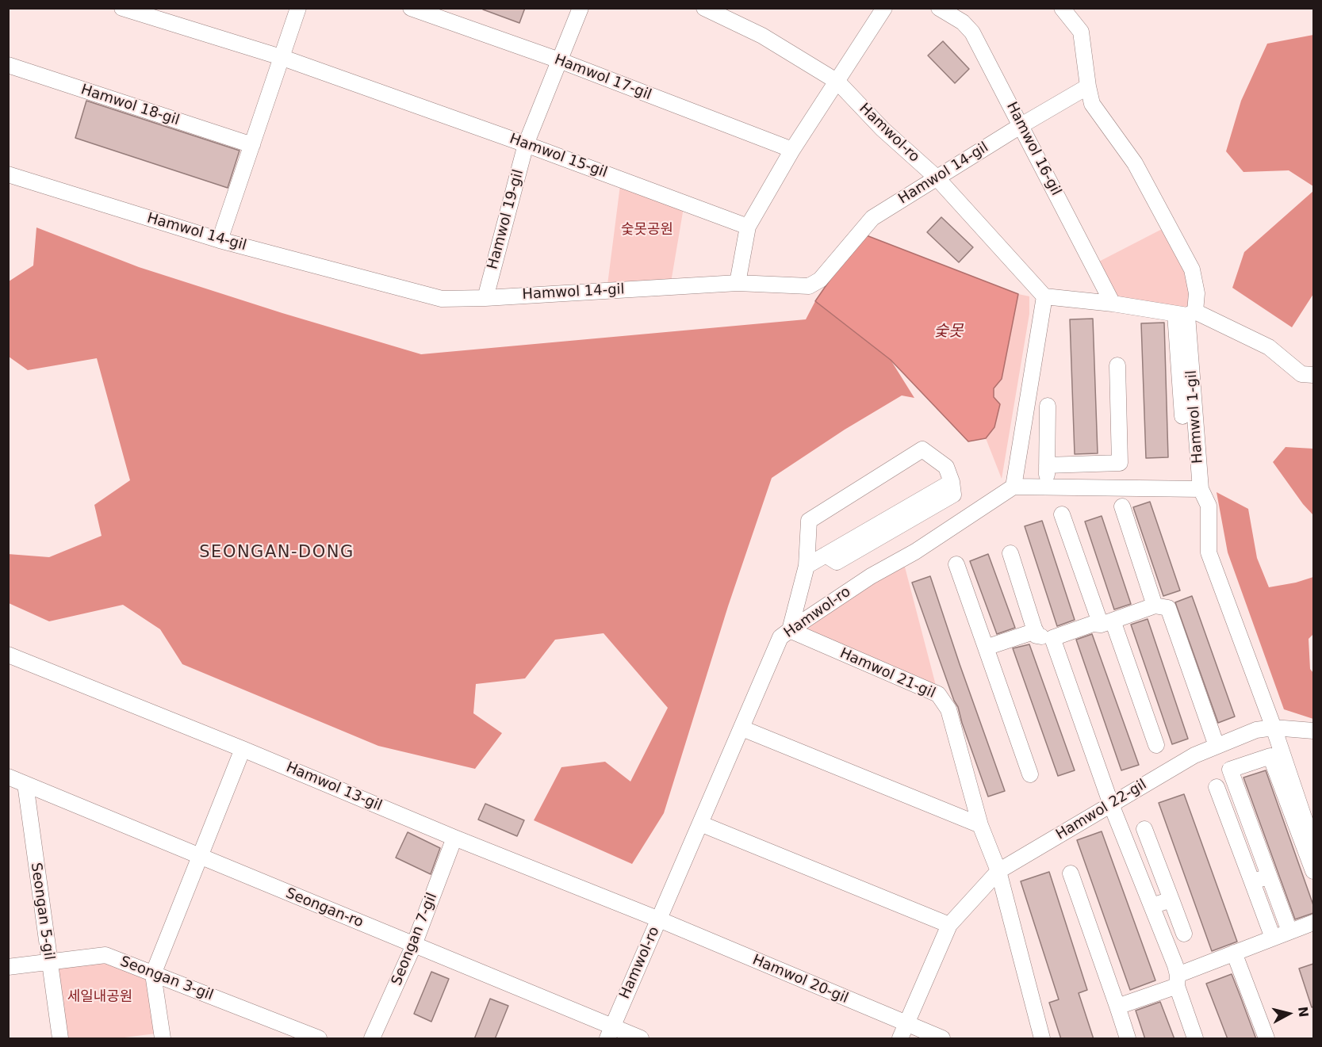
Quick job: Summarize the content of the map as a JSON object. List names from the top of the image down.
{
  "streets": {
    "street": [
      "Hamwol 17-gil",
      "Hamwol 18-gil",
      "Hamwol-ro",
      "Hamwol 16-gil",
      "Hamwol 15-gil",
      "Hamwol 14-gil",
      "Hamwol 19-gil",
      "Hamwol 1-gil",
      "Hamwol 21-gil",
      "Hamwol 13-gil",
      "Hamwol 22-gil",
      "Seongan-ro",
      "Seongan 5-gil",
      "Seongan 7-gil",
      "Seongan 3-gil",
      "Hamwol 20-gil"
    ]
  },
  "crossings": [
    ["Hamwol 17-gil", "Hamwol 19-gil"],
    ["Hamwol-ro", "Hamwol 14-gil"],
    ["Hamwol-ro", "Hamwol 21-gil"],
    ["Hamwol-ro", "Hamwol 13-gil"],
    ["Hamwol-ro", "Seongan-ro"],
    ["Hamwol-ro", "Hamwol 20-gil"],
    ["Hamwol 16-gil", "Hamwol 14-gil"],
    ["Hamwol 15-gil", "Hamwol 19-gil"],
    ["Hamwol 14-gil", "Hamwol 19-gil"],
    ["Hamwol 14-gil", "Hamwol 1-gil"],
    ["Hamwol 1-gil", "Hamwol 22-gil"],
    ["Hamwol 21-gil", "Hamwol 22-gil"],
    ["Hamwol 13-gil", "Seongan 7-gil"],
    ["Hamwol 13-gil", "Hamwol 20-gil"],
    ["Hamwol 22-gil", "Hamwol 20-gil"],
    ["Seongan-ro", "Seongan 5-gil"],
    ["Seongan-ro", "Seongan 7-gil"],
    ["Seongan 5-gil", "Seongan 3-gil"]
  ],
  "districts": ["SEONGAN-DONG"],
  "water": ["숯못"],
  "parks": ["숯못공원", "세일내공원"],
  "north": "right"
}
